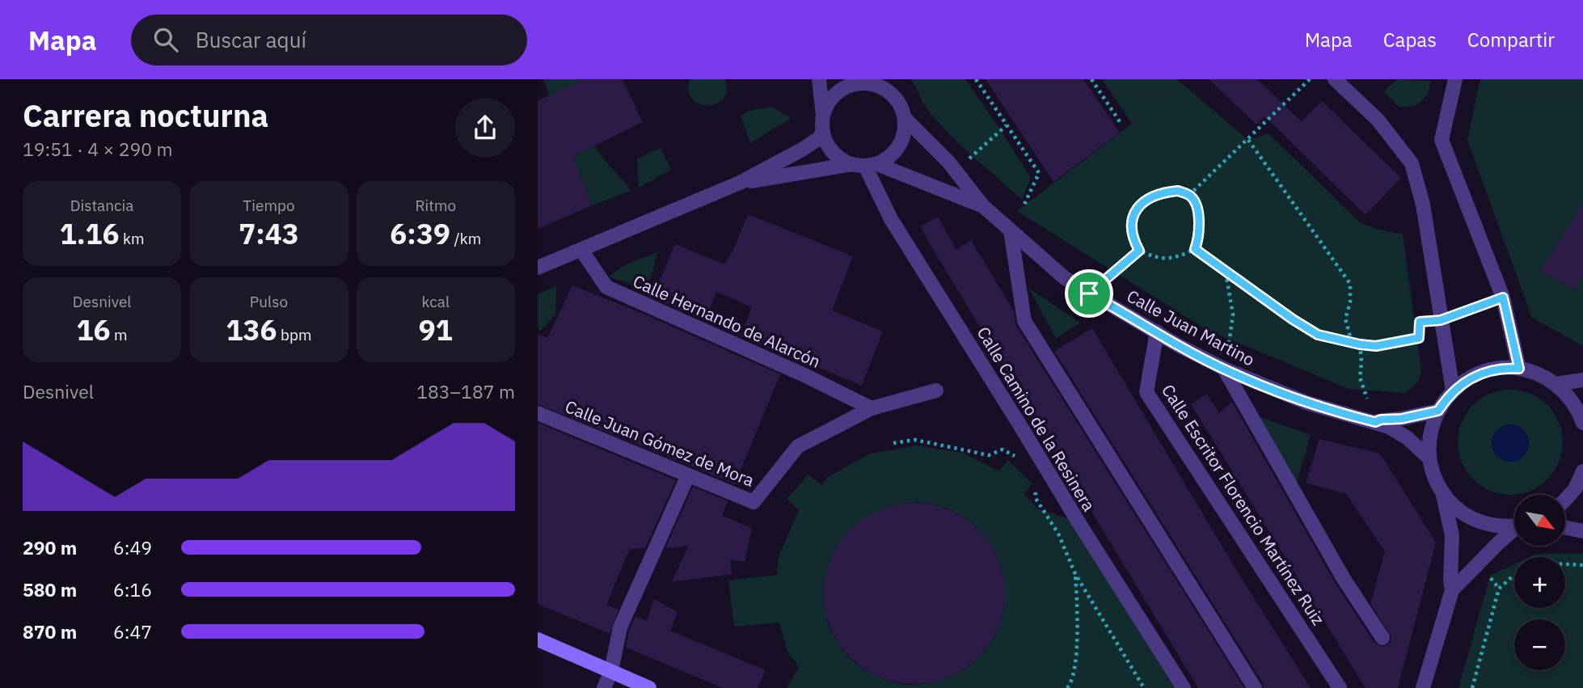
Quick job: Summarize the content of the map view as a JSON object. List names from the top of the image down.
{
  "streets": {
    "street": [
      "Calle Hernando de Alarcón",
      "Calle Juan Martino",
      "Calle Camino de la Resinera",
      "Calle Juan Gómez de Mora",
      "Calle Escritor Florencio Martínez Ruiz"
    ]
  },
  "crossings": [
    ["Calle Hernando de Alarcón", "Calle Juan Gómez de Mora"],
    ["Calle Juan Martino", "Calle Camino de la Resinera"],
    ["Calle Juan Martino", "Calle Escritor Florencio Martínez Ruiz"]
  ],
  "north": "bottom right",
  "page": {
    "header": "Mapa",
    "search": "Buscar aquí",
    "nav": ["Mapa", "Capas", "Compartir"],
    "heading": ["Carrera nocturna", "19:51 · 4 × 290 m"],
    "stats": [
      ["Distancia", "1.16 km"],
      ["Tiempo", "7:43"],
      ["Ritmo", "6:39 /km"],
      ["Desnivel", "16 m"],
      ["Pulso", "136 bpm"],
      ["kcal", "91"]
    ],
    "chart": ["Desnivel", "183–187 m"],
    "map_buttons": ["+", "−"],
    "list": [
      {
        "name": "290 m",
        "note": "6:49"
      },
      {
        "name": "580 m",
        "note": "6:16"
      },
      {
        "name": "870 m",
        "note": "6:47"
      }
    ]
  }
}
